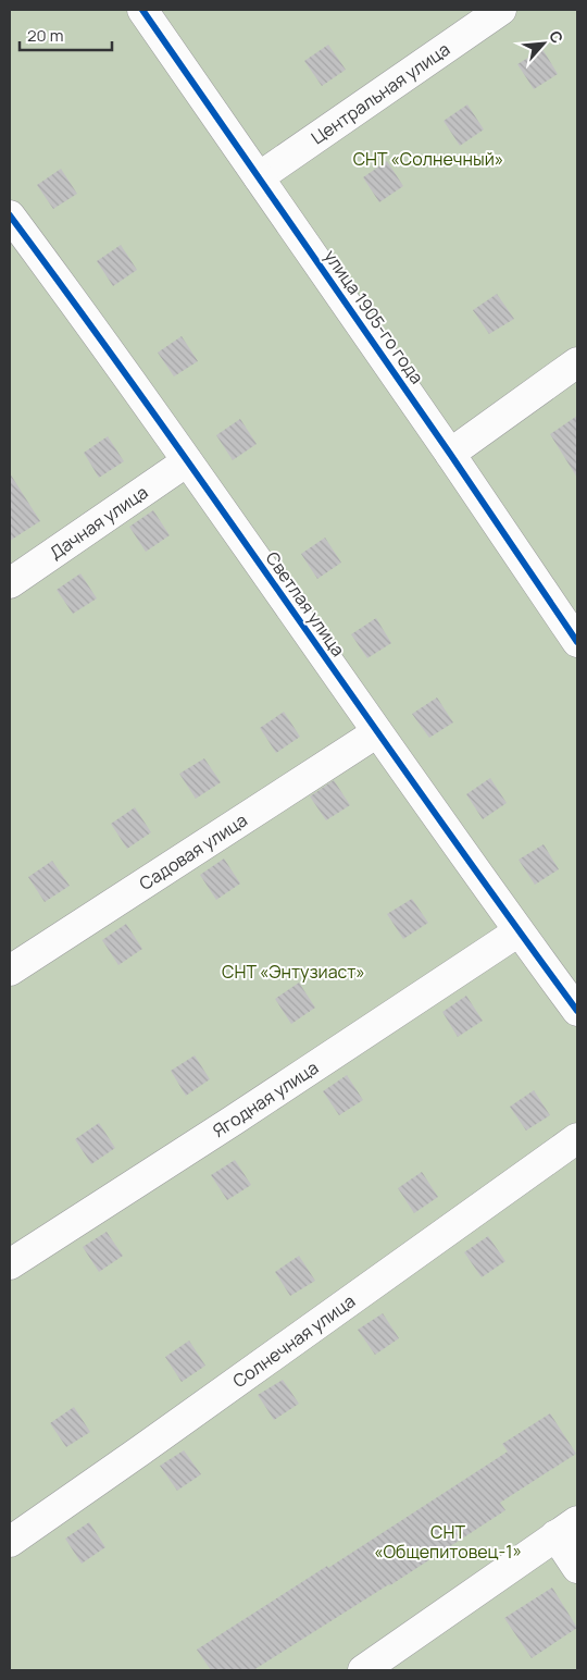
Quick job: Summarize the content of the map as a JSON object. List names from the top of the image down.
{
  "streets": {
    "street": [
      "Центральная улица",
      "улица 1905-го года",
      "Дачная улица",
      "Светлая улица",
      "Садовая улица",
      "Ягодная улица",
      "Солнечная улица"
    ]
  },
  "crossings": [
    ["Центральная улица", "улица 1905-го года"],
    ["Дачная улица", "Светлая улица"],
    ["Светлая улица", "Садовая улица"],
    ["Светлая улица", "Ягодная улица"]
  ],
  "parks": ["СНТ «Солнечный»", "СНТ «Энтузиаст»", "СНТ «Общепитовец-1»"],
  "scale_bar": "20 m",
  "north": "top right"
}
